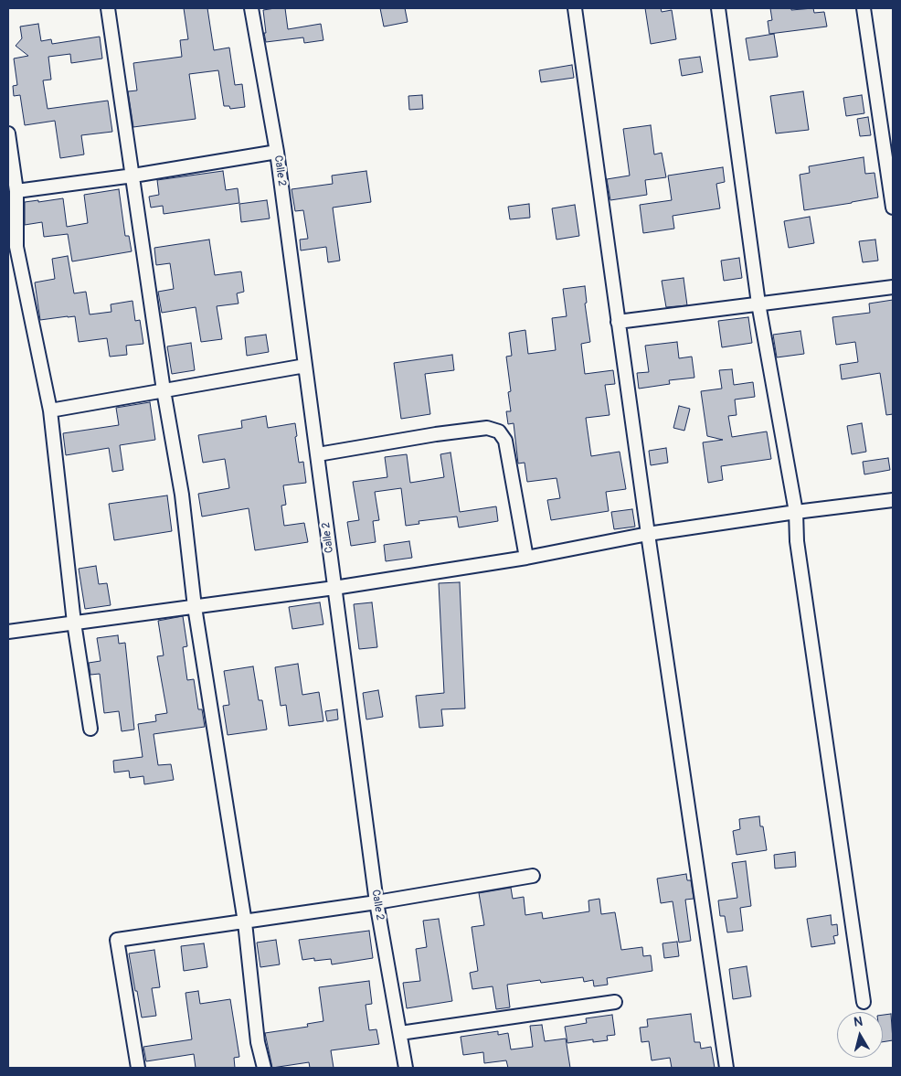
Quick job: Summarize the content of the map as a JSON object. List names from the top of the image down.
{
  "streets": {
    "street": ["Calle 2"]
  },
  "north": "top"
}
